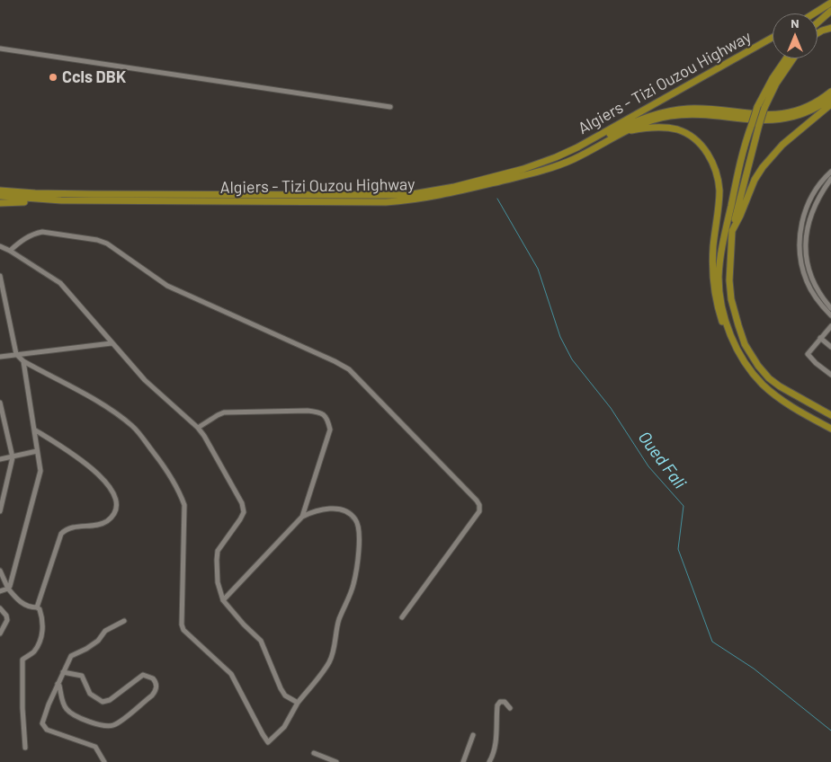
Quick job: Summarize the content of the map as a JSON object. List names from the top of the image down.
{
  "streets": {
    "highway": ["Algiers - Tizi Ouzou Highway"]
  },
  "water": ["Oued Fali"],
  "places": ["Ccls DBK"],
  "north": "top"
}
